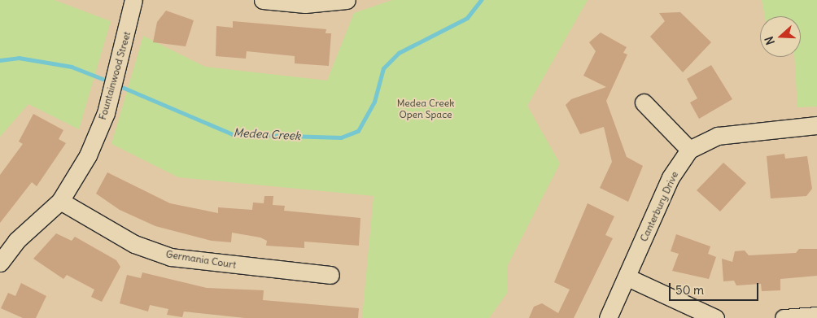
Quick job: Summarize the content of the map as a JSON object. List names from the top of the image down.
{
  "streets": {
    "street": ["Fountainwood Street", "Canterbury Drive", "Germania Court"]
  },
  "crossings": [
    ["Fountainwood Street", "Germania Court"]
  ],
  "water": ["Medea Creek"],
  "parks": ["Medea Creek Open Space"],
  "scale_bar": "50 m",
  "north": "left"
}
